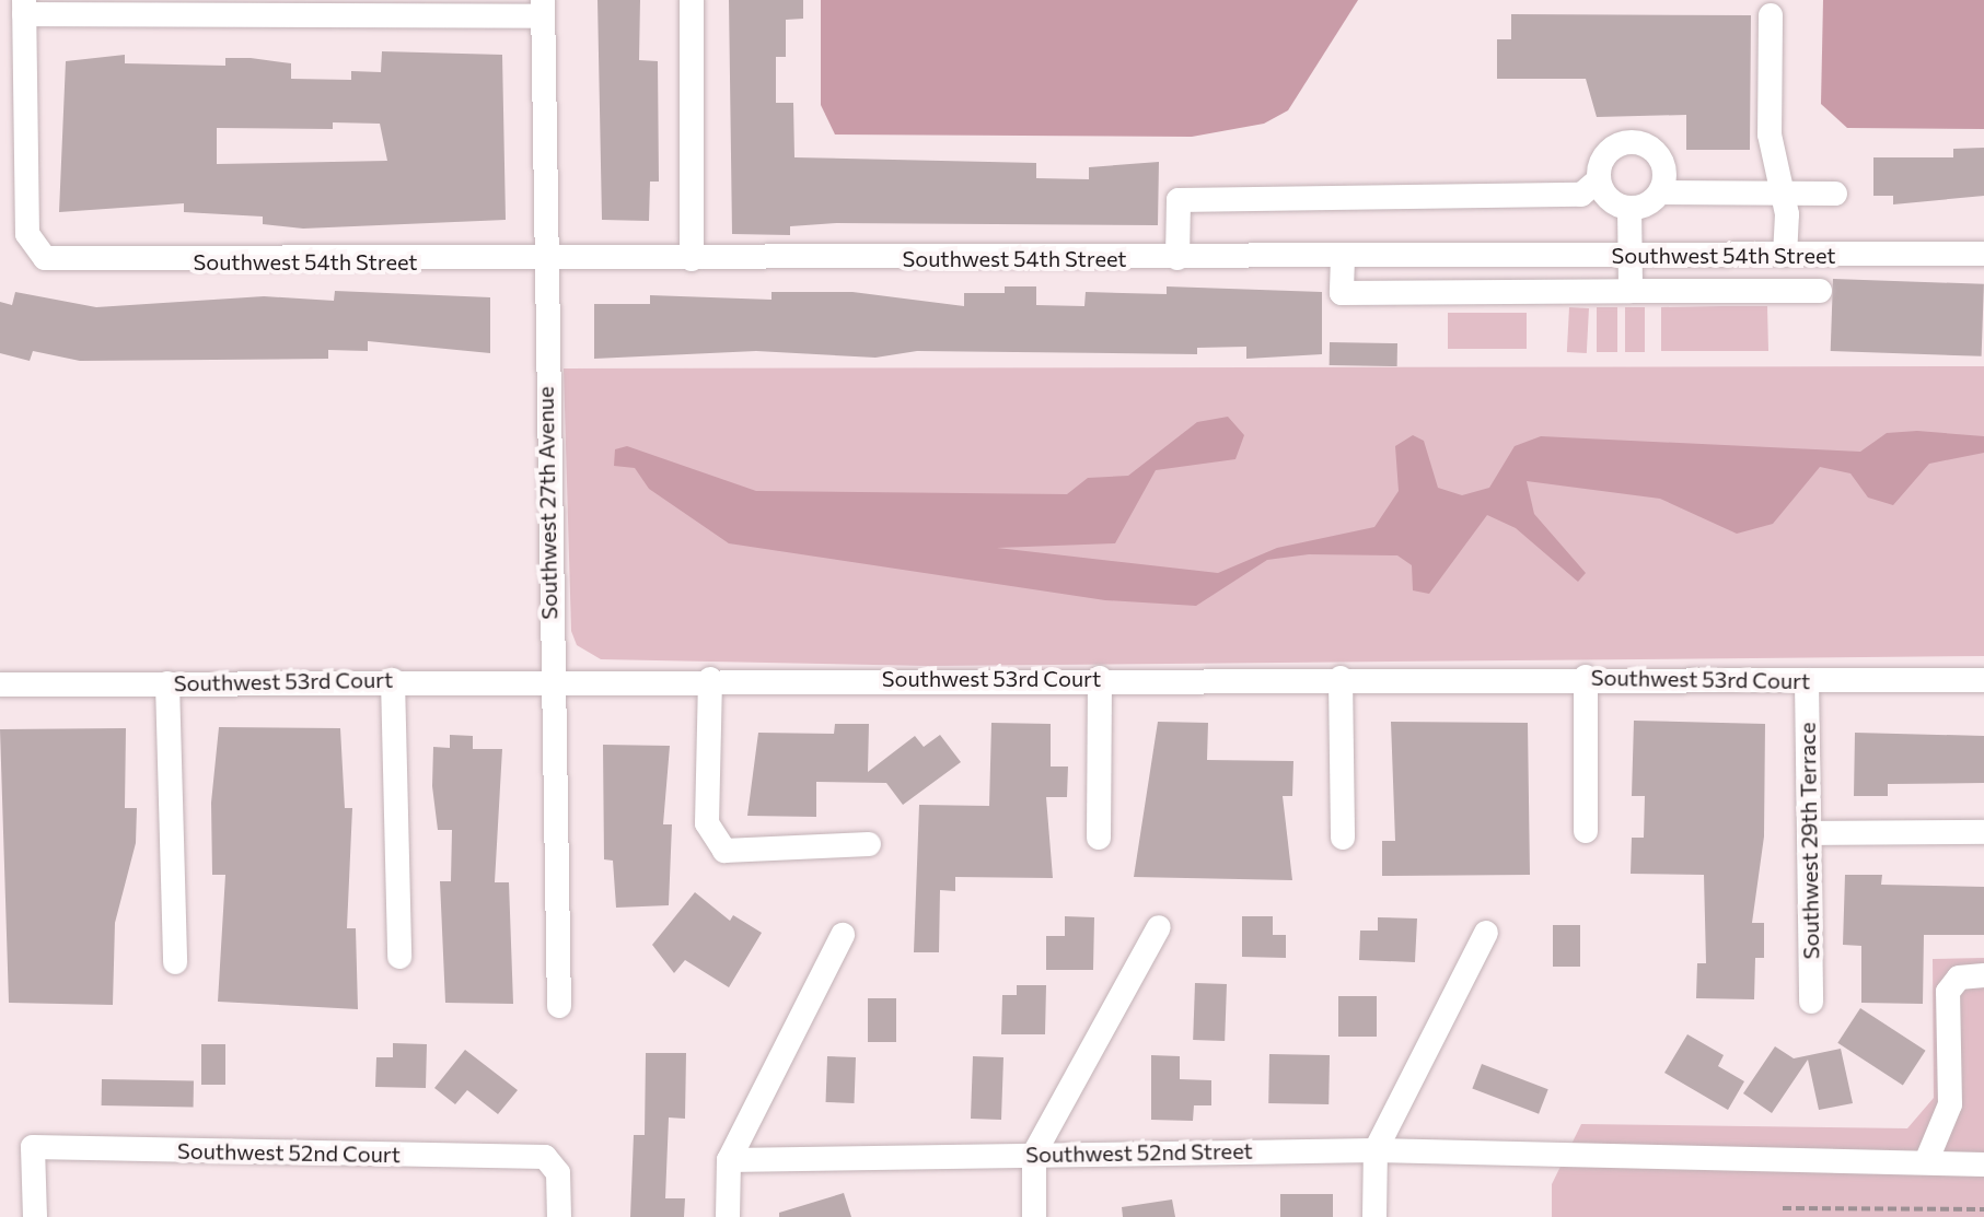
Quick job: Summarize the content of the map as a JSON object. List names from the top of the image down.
{
  "streets": {
    "street": [
      "Southwest 54th Street",
      "Southwest 27th Avenue",
      "Southwest 53rd Court",
      "Southwest 29th Terrace",
      "Southwest 52nd Court",
      "Southwest 52nd Street"
    ]
  },
  "crossings": [
    ["Southwest 54th Street", "Southwest 27th Avenue"],
    ["Southwest 27th Avenue", "Southwest 53rd Court"],
    ["Southwest 53rd Court", "Southwest 29th Terrace"]
  ]
}
